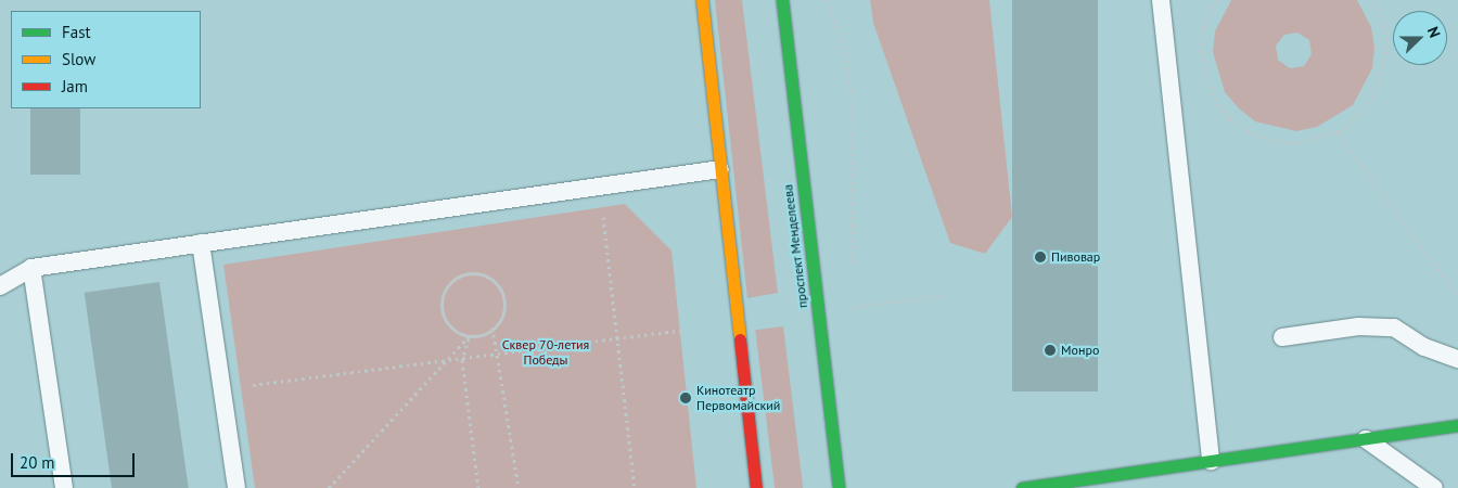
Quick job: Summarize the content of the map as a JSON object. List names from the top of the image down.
{
  "streets": {
    "main road": ["проспект Менделеева"]
  },
  "parks": ["Сквер 70-летия Победы"],
  "places": ["Пивовар", "Монро", "Кинотеатр Первомайский"],
  "legend": ["Fast", "Slow", "Jam"],
  "scale_bar": "20 m",
  "north": "right"
}
